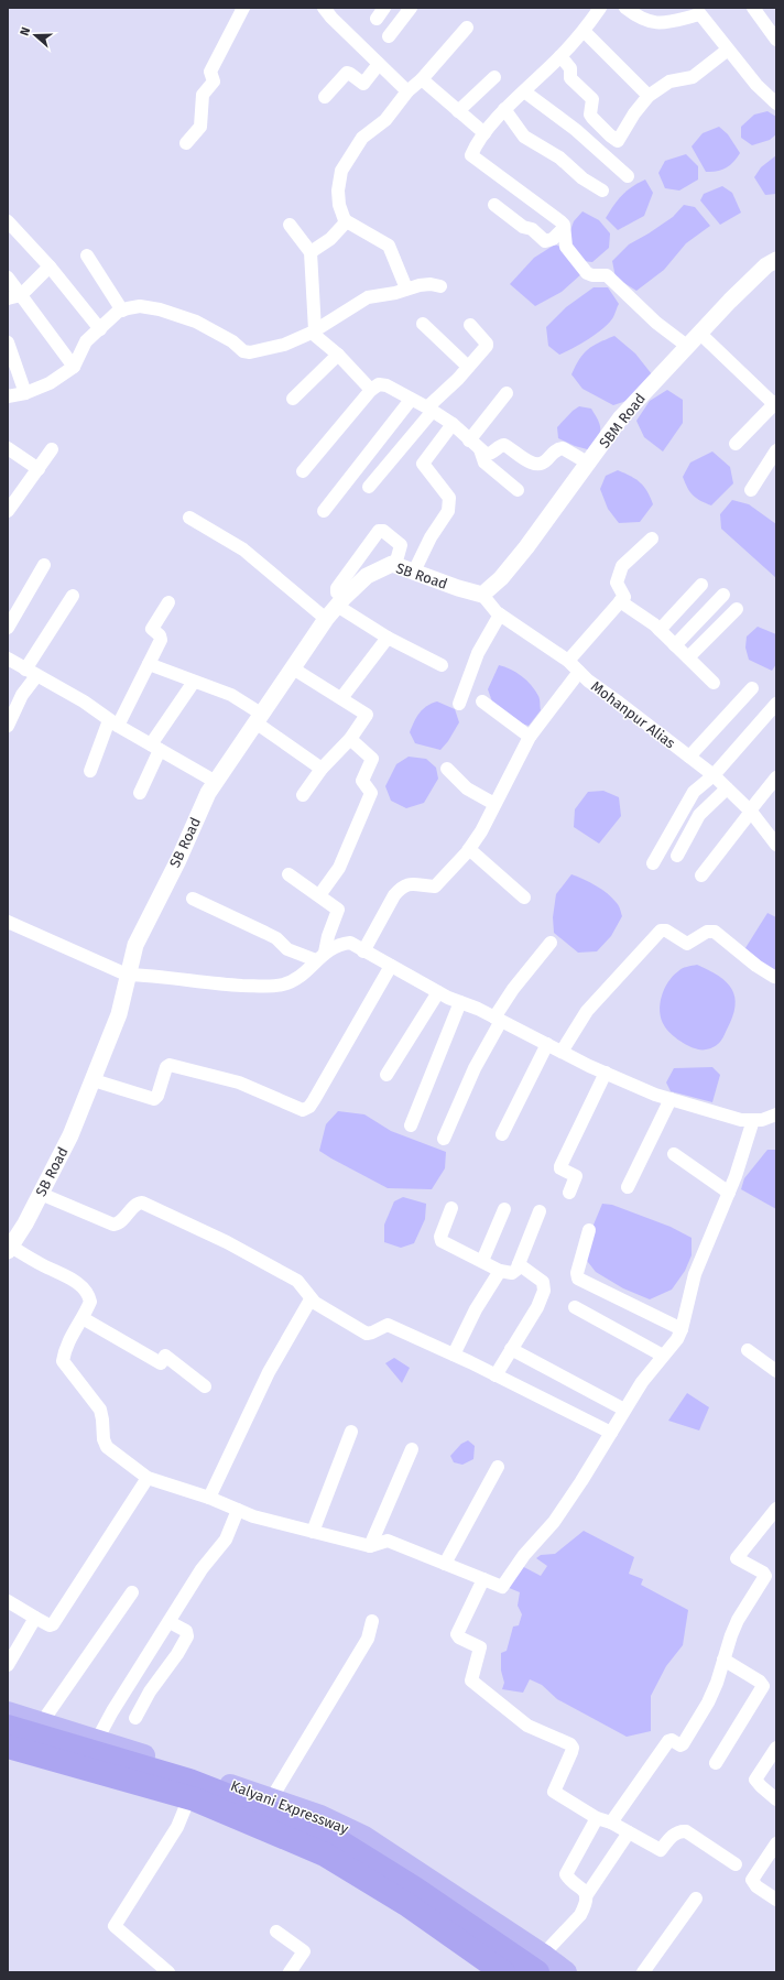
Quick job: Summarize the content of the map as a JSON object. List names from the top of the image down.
{
  "streets": {
    "highway": ["Kalyani Expressway"],
    "street": ["SBM Road", "SB Road", "Mohanpur Alias"]
  },
  "crossings": [
    ["SBM Road", "SB Road"],
    ["SBM Road", "Mohanpur Alias"],
    ["SB Road", "Mohanpur Alias"]
  ],
  "north": "left"
}
